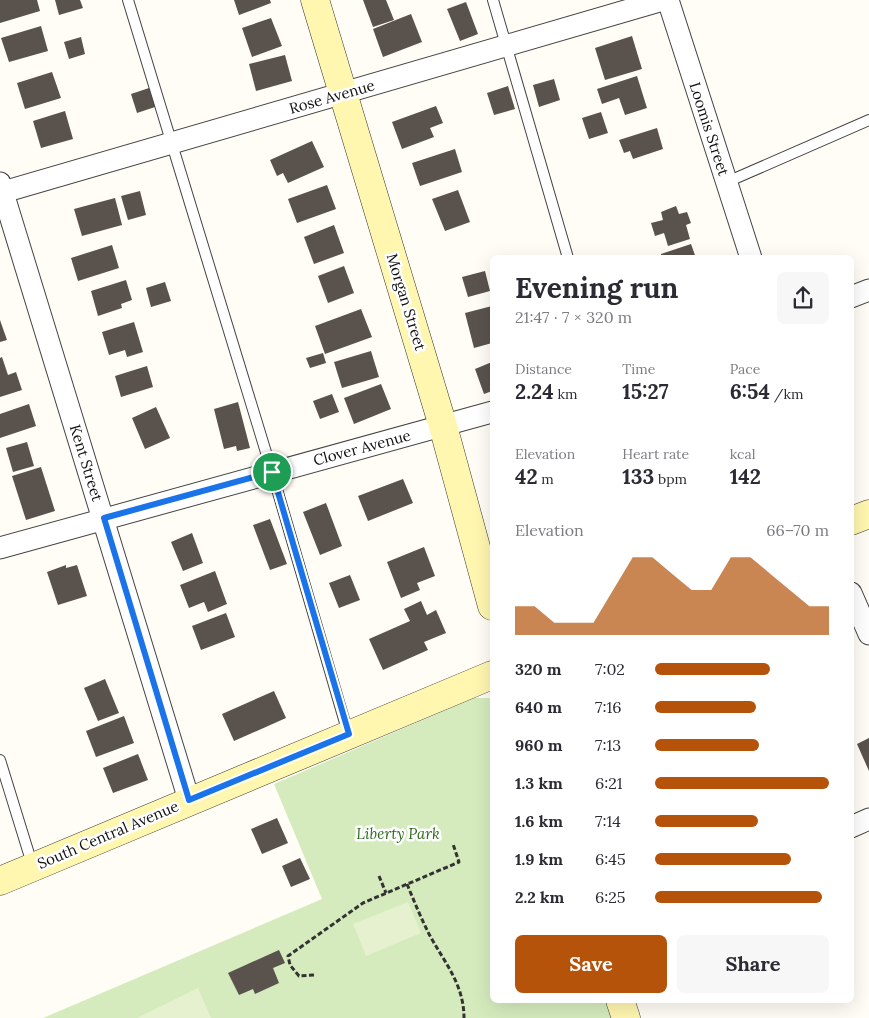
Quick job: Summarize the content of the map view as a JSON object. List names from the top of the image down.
{
  "streets": {
    "main road": ["Morgan Street", "South Central Avenue"],
    "street": [
      "Rose Avenue",
      "Loomis Street",
      "Clover Avenue",
      "Kent Street"
    ]
  },
  "crossings": [
    ["Rose Avenue", "Morgan Street"],
    ["Rose Avenue", "Kent Street"],
    ["Morgan Street", "Clover Avenue"],
    ["Clover Avenue", "Kent Street"],
    ["Kent Street", "South Central Avenue"]
  ],
  "parks": ["Liberty Park"],
  "page": {
    "heading": ["Evening run", "21:47 · 7 × 320 m"],
    "stats": [
      ["Distance", "2.24 km"],
      ["Time", "15:27"],
      ["Pace", "6:54 /km"],
      ["Elevation", "42 m"],
      ["Heart rate", "133 bpm"],
      ["kcal", "142"]
    ],
    "chart": ["Elevation", "66–70 m"],
    "list": [
      {
        "name": "320 m",
        "note": "7:02"
      },
      {
        "name": "640 m",
        "note": "7:16"
      },
      {
        "name": "960 m",
        "note": "7:13"
      },
      {
        "name": "1.3 km",
        "note": "6:21"
      },
      {
        "name": "1.6 km",
        "note": "7:14"
      },
      {
        "name": "1.9 km",
        "note": "6:45"
      },
      {
        "name": "2.2 km",
        "note": "6:25"
      }
    ],
    "buttons": ["Save", "Share"]
  }
}
